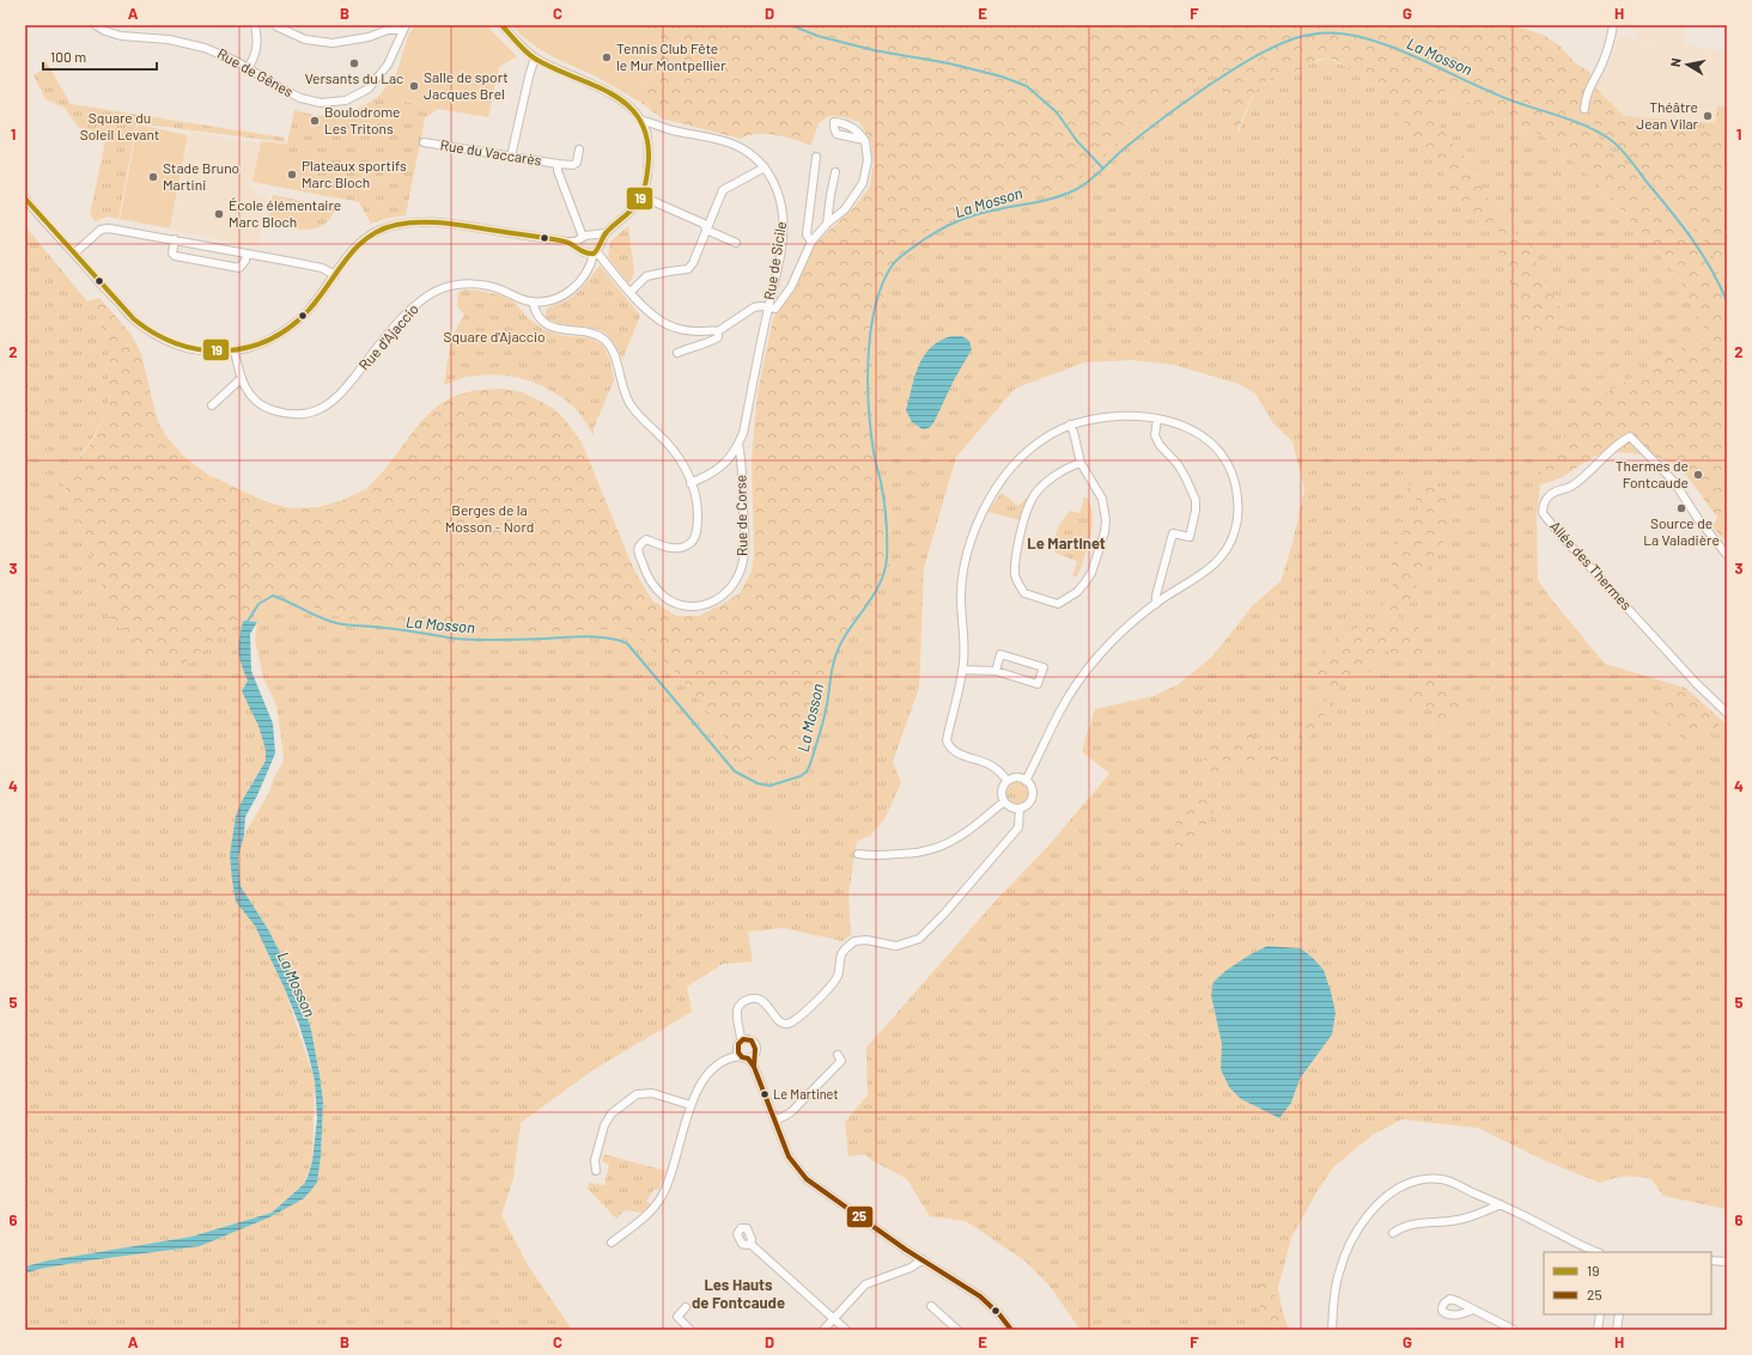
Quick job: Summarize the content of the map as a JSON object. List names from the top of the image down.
{
  "streets": {
    "street": [
      "Rue de Gênes",
      "Rue du Vaccarès",
      "Rue de Sicile",
      "Rue d'Ajaccio",
      "Rue de Corse",
      "Allée des Thermes"
    ]
  },
  "crossings": [
    ["Rue du Vaccarès", "Rue d'Ajaccio"],
    ["Rue de Sicile", "Rue de Corse"]
  ],
  "districts": ["Le Martinet", "Les Hauts de Fontcaude"],
  "water": ["La Mosson"],
  "parks": ["Square du Soleil Levant", "Square d'Ajaccio", "Berges de la Mosson - Nord"],
  "places": [
    "Tennis Club Fête le Mur Montpellier",
    "Versants du Lac",
    "Salle de sport Jacques Brel",
    "Théâtre Jean Vilar",
    "Boulodrome Les Tritons",
    "Plateaux sportifs Marc Bloch",
    "Stade Bruno Martini",
    "École élémentaire Marc Bloch",
    "Thermes de Fontcaude",
    "Source de La Valadière",
    "Le Martinet"
  ],
  "lines": ["transit line 19", "transit line 25"],
  "legend": ["19", "25"],
  "scale_bar": "100 m",
  "north": "left",
  "grid": {
    "columns": [
      "A",
      "B",
      "C",
      "D",
      "E",
      "F",
      "G",
      "H"
    ],
    "rows": [
      "1",
      "2",
      "3",
      "4",
      "5",
      "6"
    ]
  }
}
